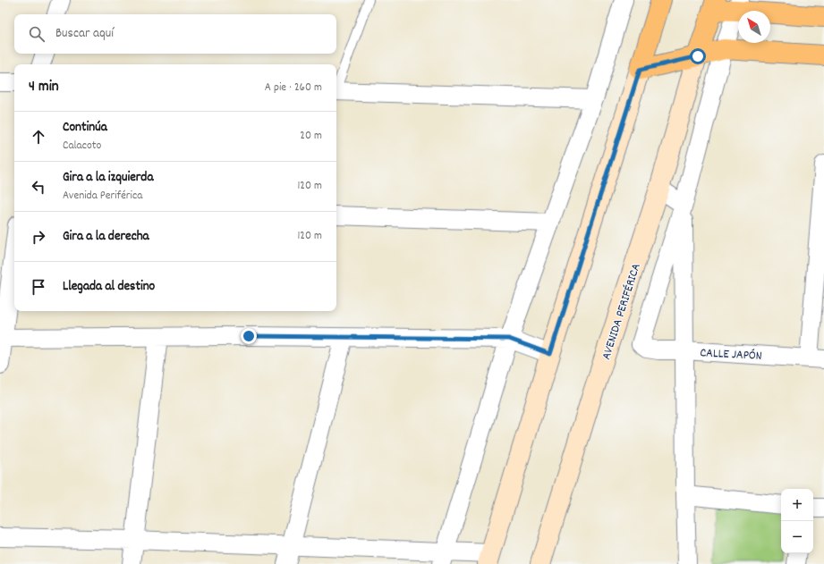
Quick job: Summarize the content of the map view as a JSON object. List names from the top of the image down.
{
  "streets": {
    "street": ["AVENIDA PERIFÉRICA", "CALLE JAPÓN"]
  },
  "north": "top left",
  "page": {
    "search": "Buscar aquí",
    "heading": ["4 min", "A pie · 260 m"],
    "list": [
      ["Continúa", "Calacoto", "20 m"],
      ["Gira a la izquierda", "Avenida Periférica", "120 m"],
      ["Gira a la derecha", "120 m"],
      "Llegada al destino"
    ],
    "map_buttons": ["+", "−"]
  }
}
